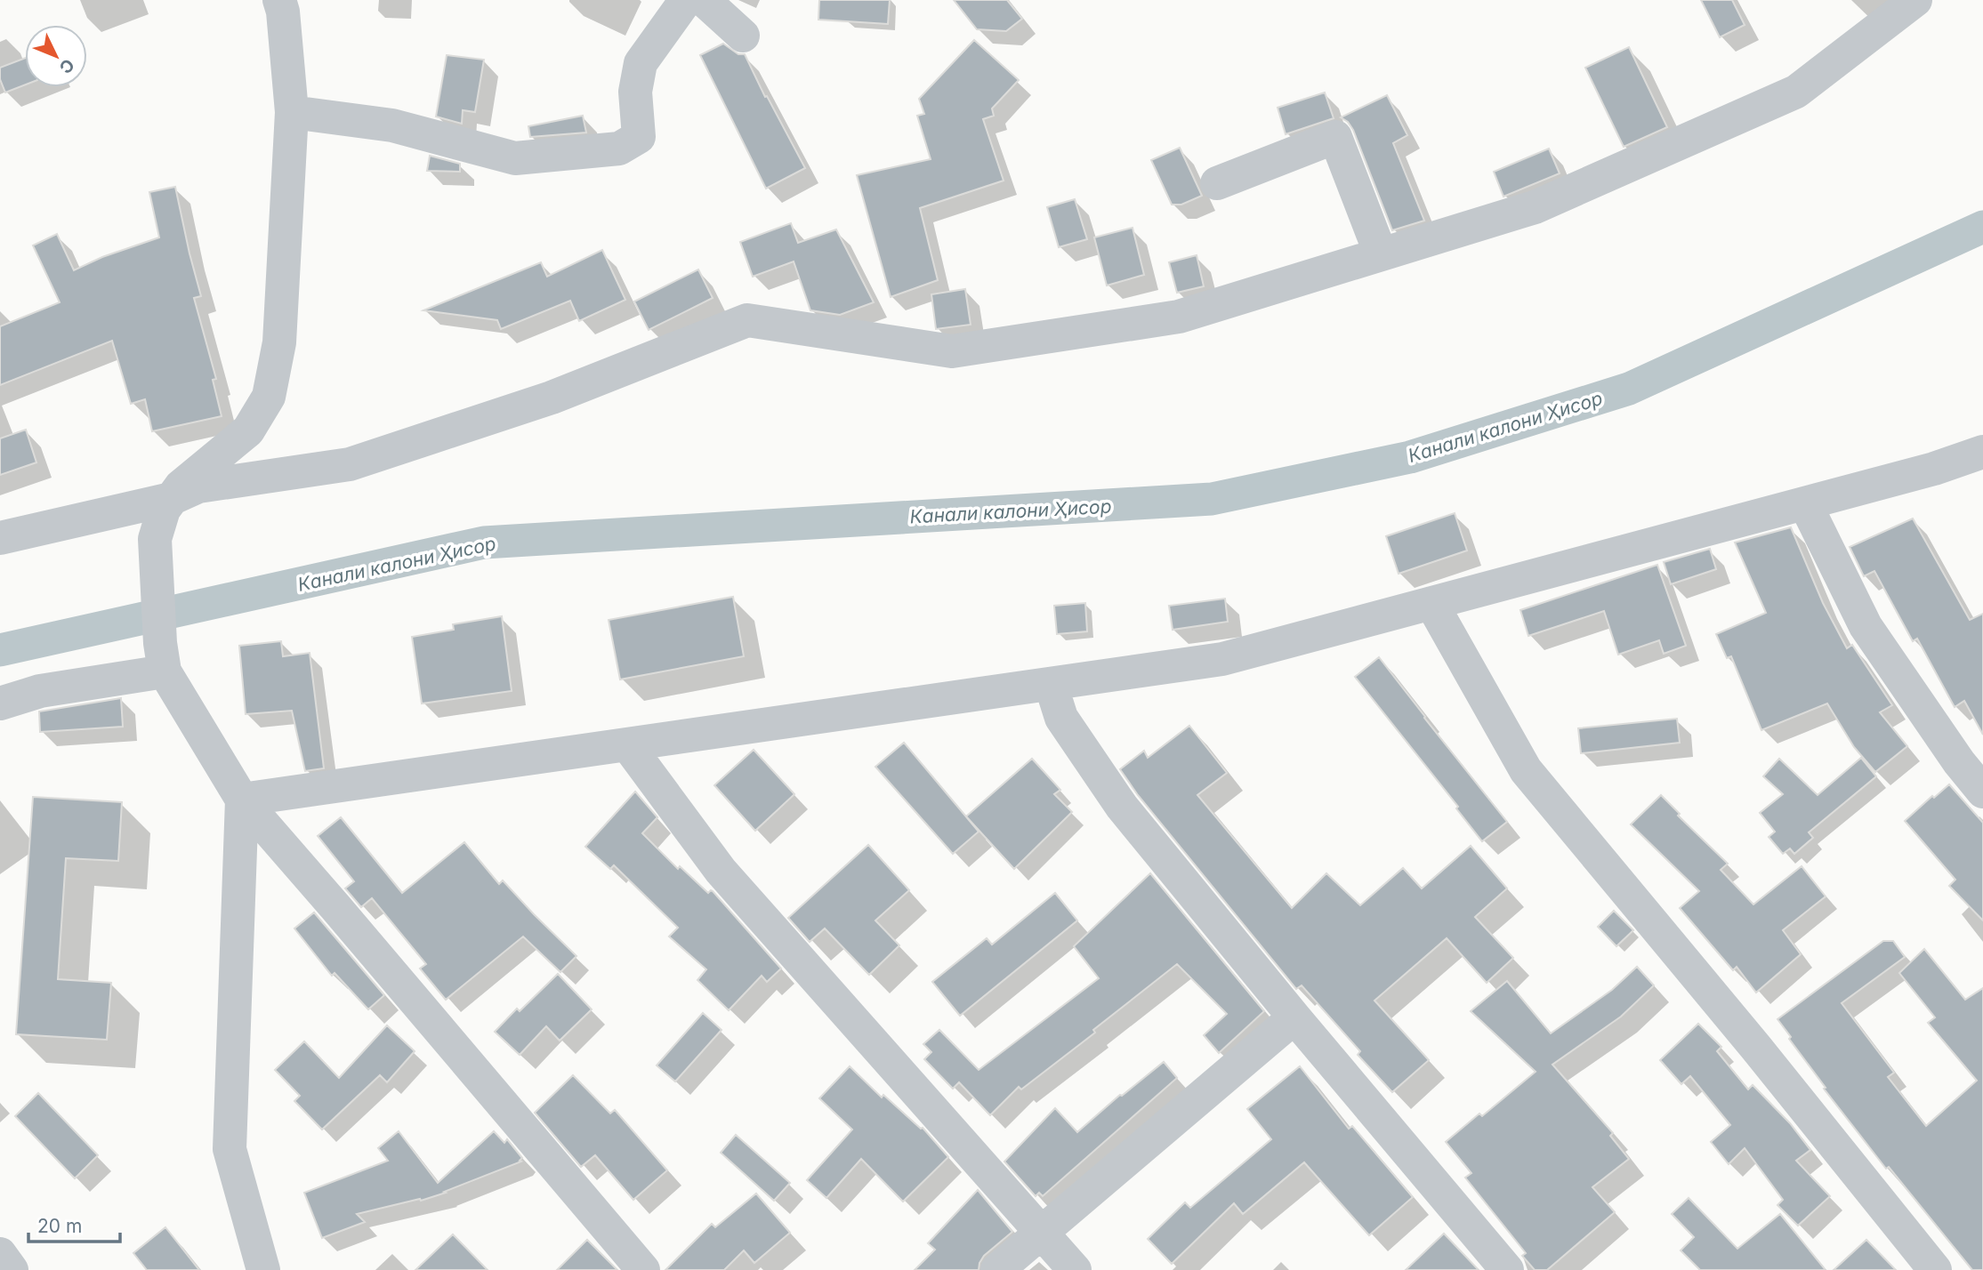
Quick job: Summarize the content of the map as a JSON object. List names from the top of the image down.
{
  "water": ["Канали калони Ҳисор"],
  "scale_bar": "20 m",
  "north": "bottom right"
}
